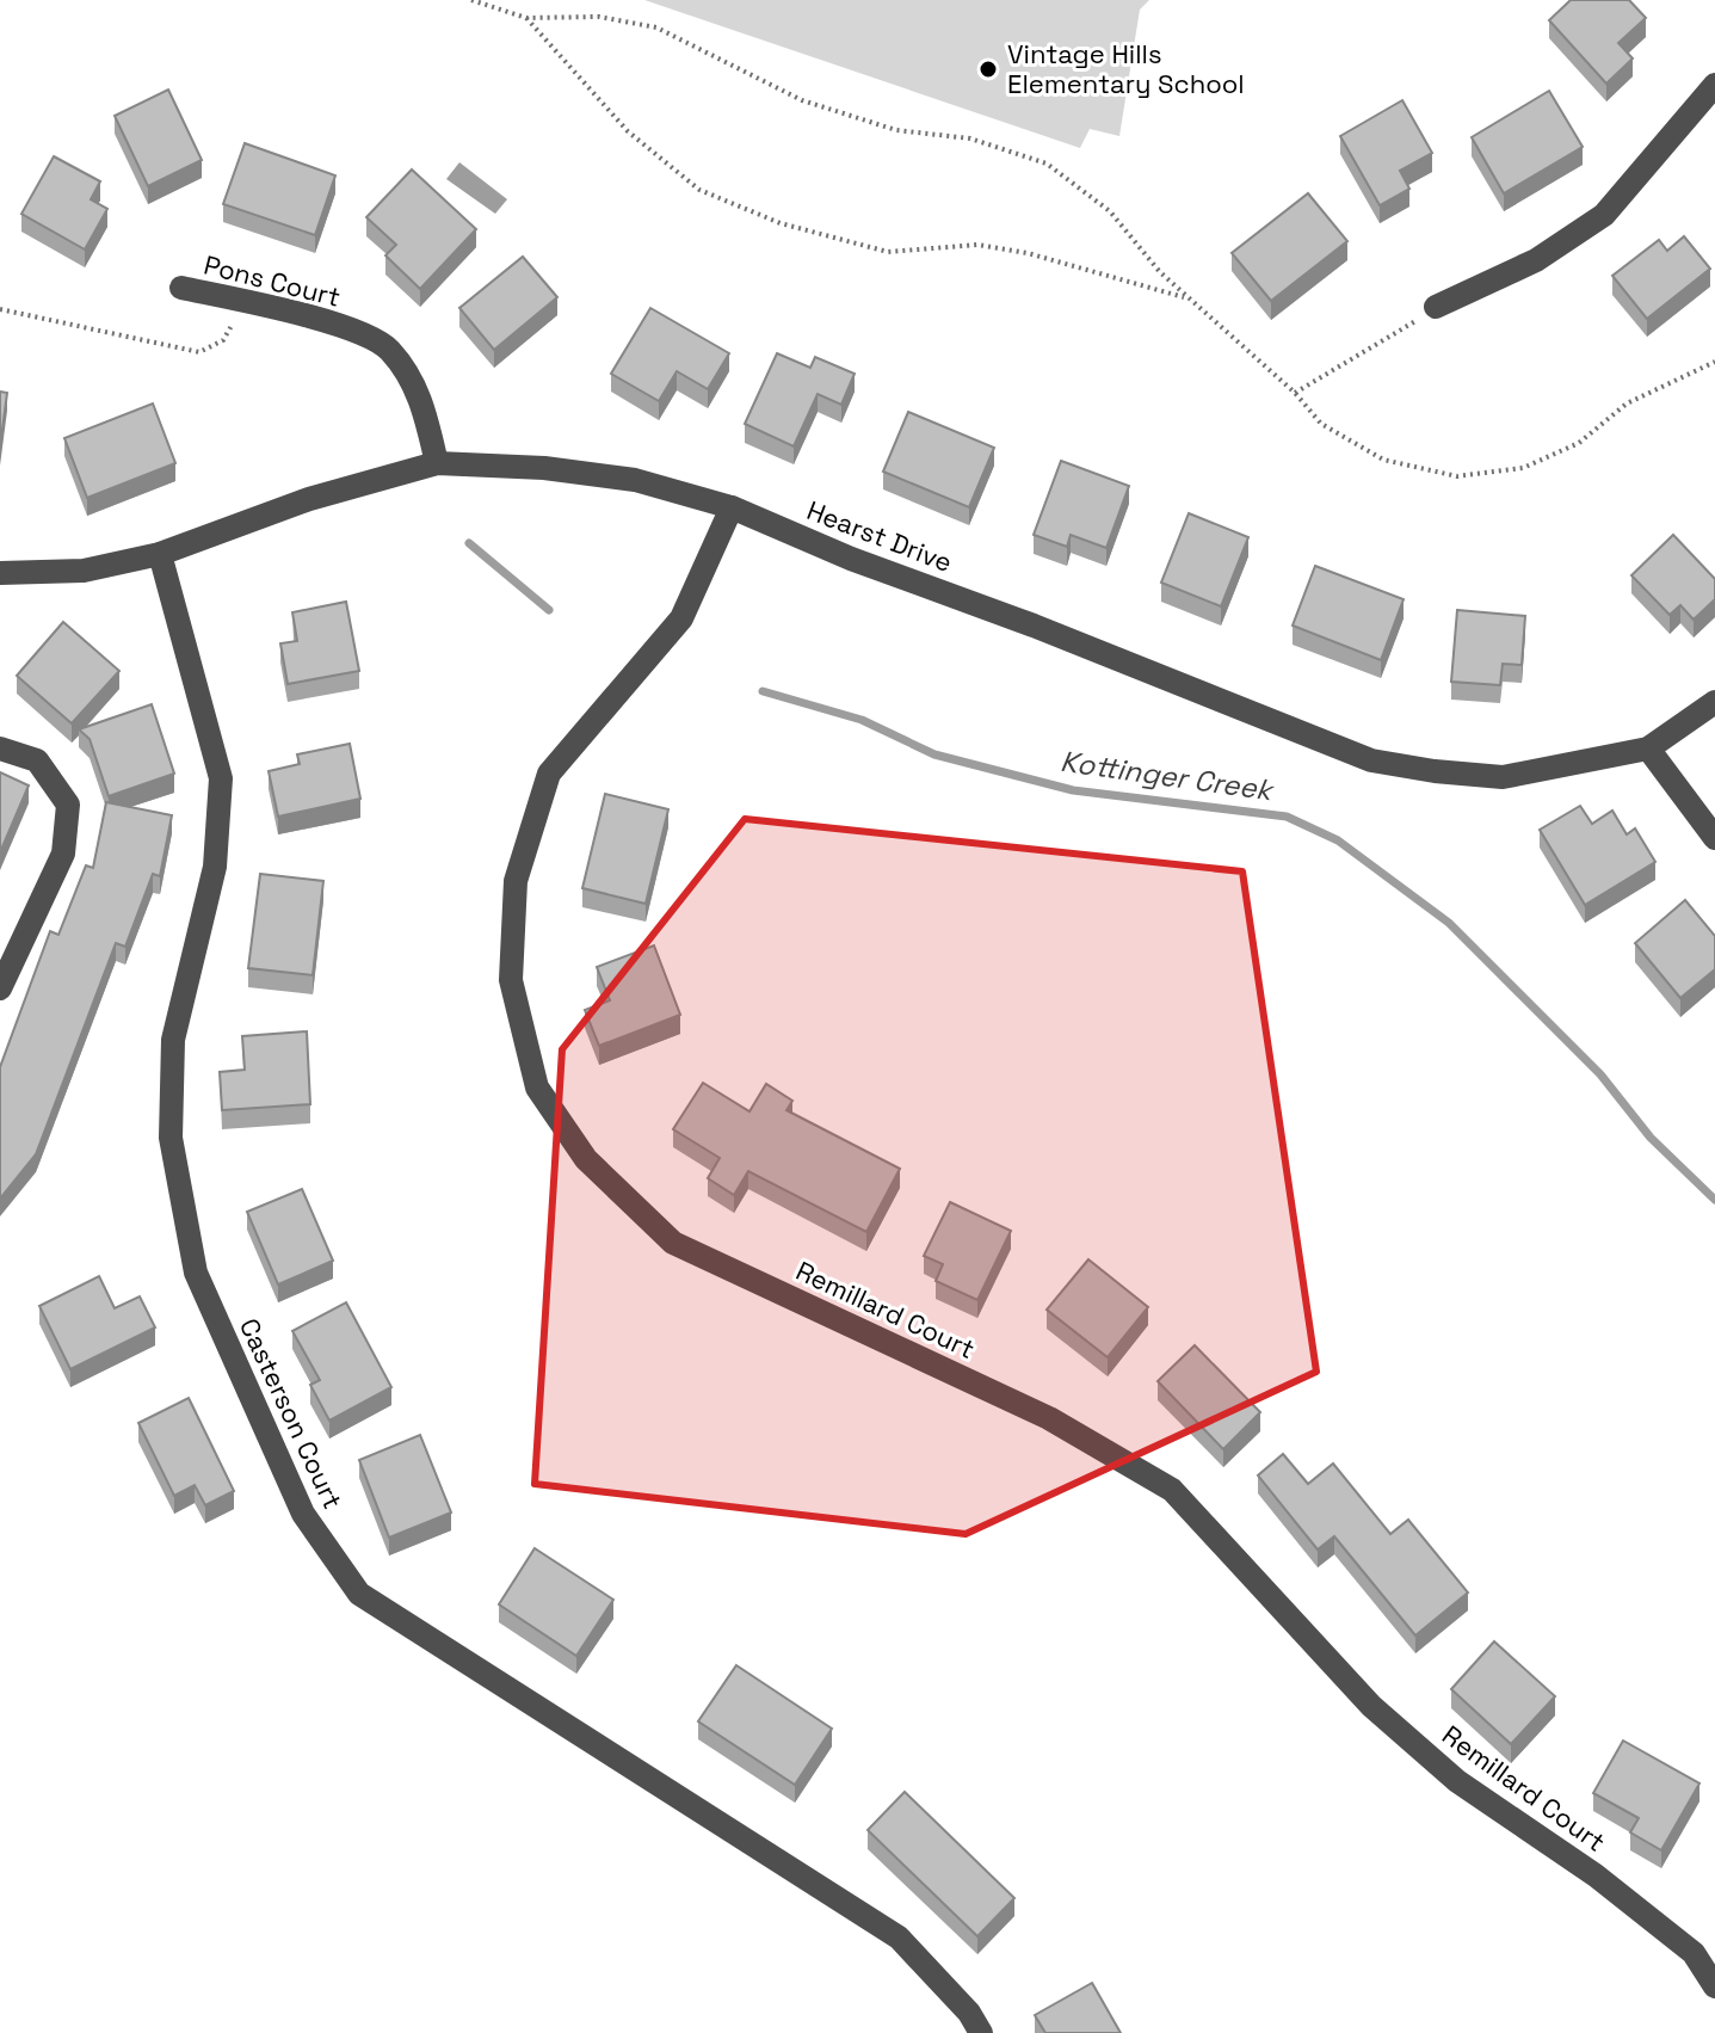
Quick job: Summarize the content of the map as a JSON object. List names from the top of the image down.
{
  "streets": {
    "street": [
      "Pons Court",
      "Hearst Drive",
      "Remillard Court",
      "Casterson Court"
    ]
  },
  "crossings": [
    ["Pons Court", "Hearst Drive"],
    ["Hearst Drive", "Remillard Court"],
    ["Hearst Drive", "Casterson Court"]
  ],
  "water": ["Kottinger Creek"],
  "places": ["Vintage Hills Elementary School"]
}
